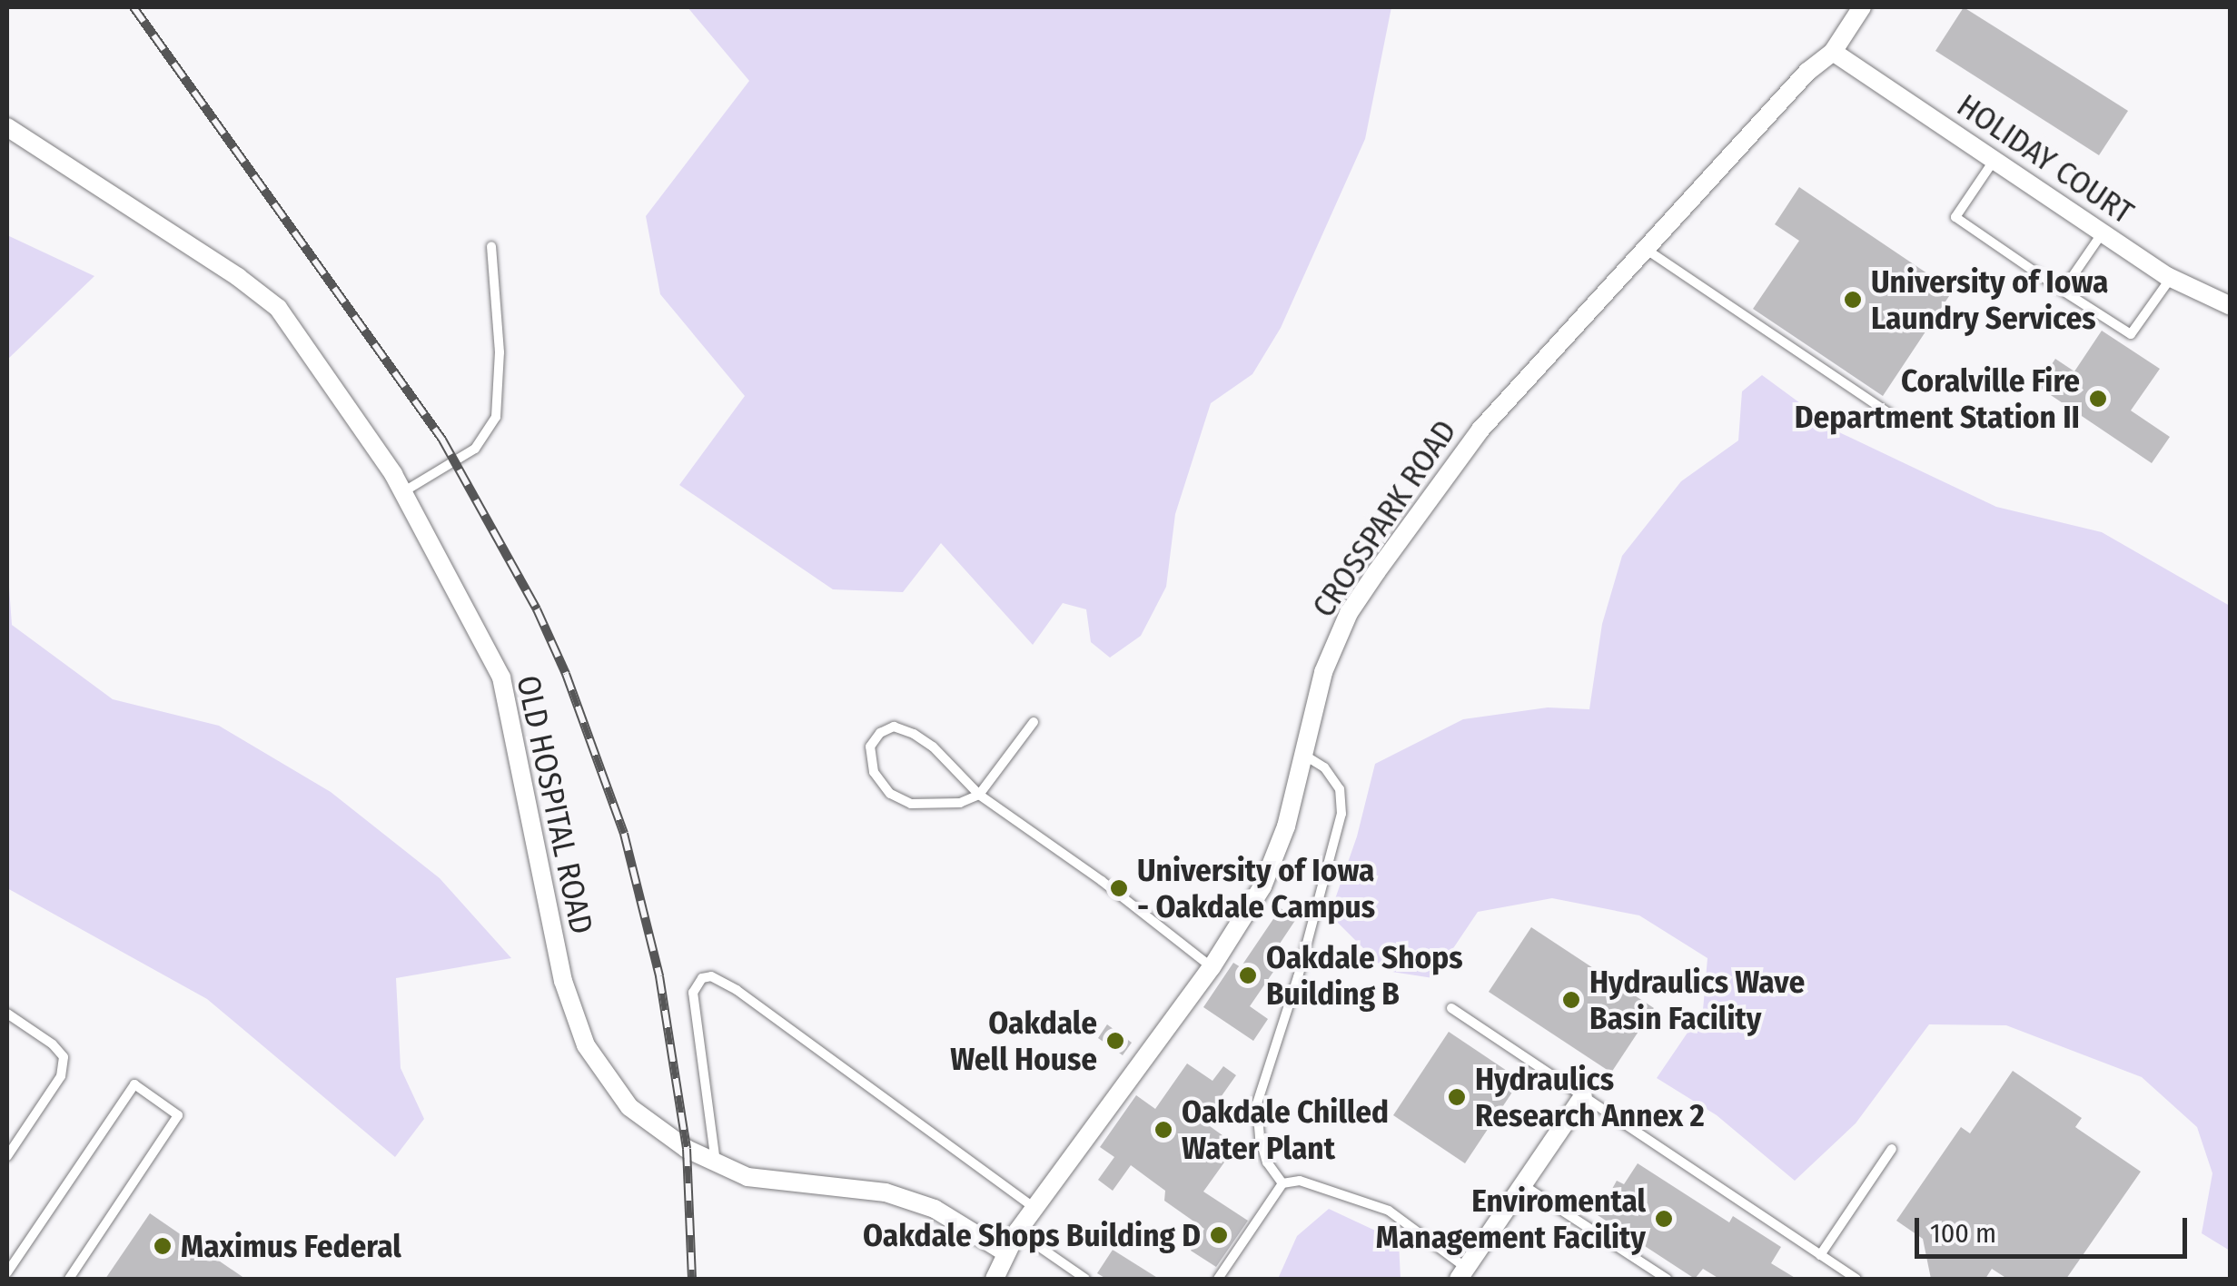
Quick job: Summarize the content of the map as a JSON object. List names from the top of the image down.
{
  "streets": {
    "street": ["HOLIDAY COURT", "CROSSPARK ROAD", "OLD HOSPITAL ROAD"]
  },
  "crossings": [
    ["HOLIDAY COURT", "CROSSPARK ROAD"],
    ["CROSSPARK ROAD", "OLD HOSPITAL ROAD"]
  ],
  "places": [
    "University of Iowa Laundry Services",
    "Coralville Fire Department Station II",
    "University of Iowa - Oakdale Campus",
    "Oakdale Shops Building B",
    "Hydraulics Wave Basin Facility",
    "Oakdale Well House",
    "Hydraulics Research Annex 2",
    "Oakdale Chilled Water Plant",
    "Enviromental Management Facility",
    "Oakdale Shops Building D",
    "Maximus Federal"
  ],
  "scale_bar": "100 m"
}
